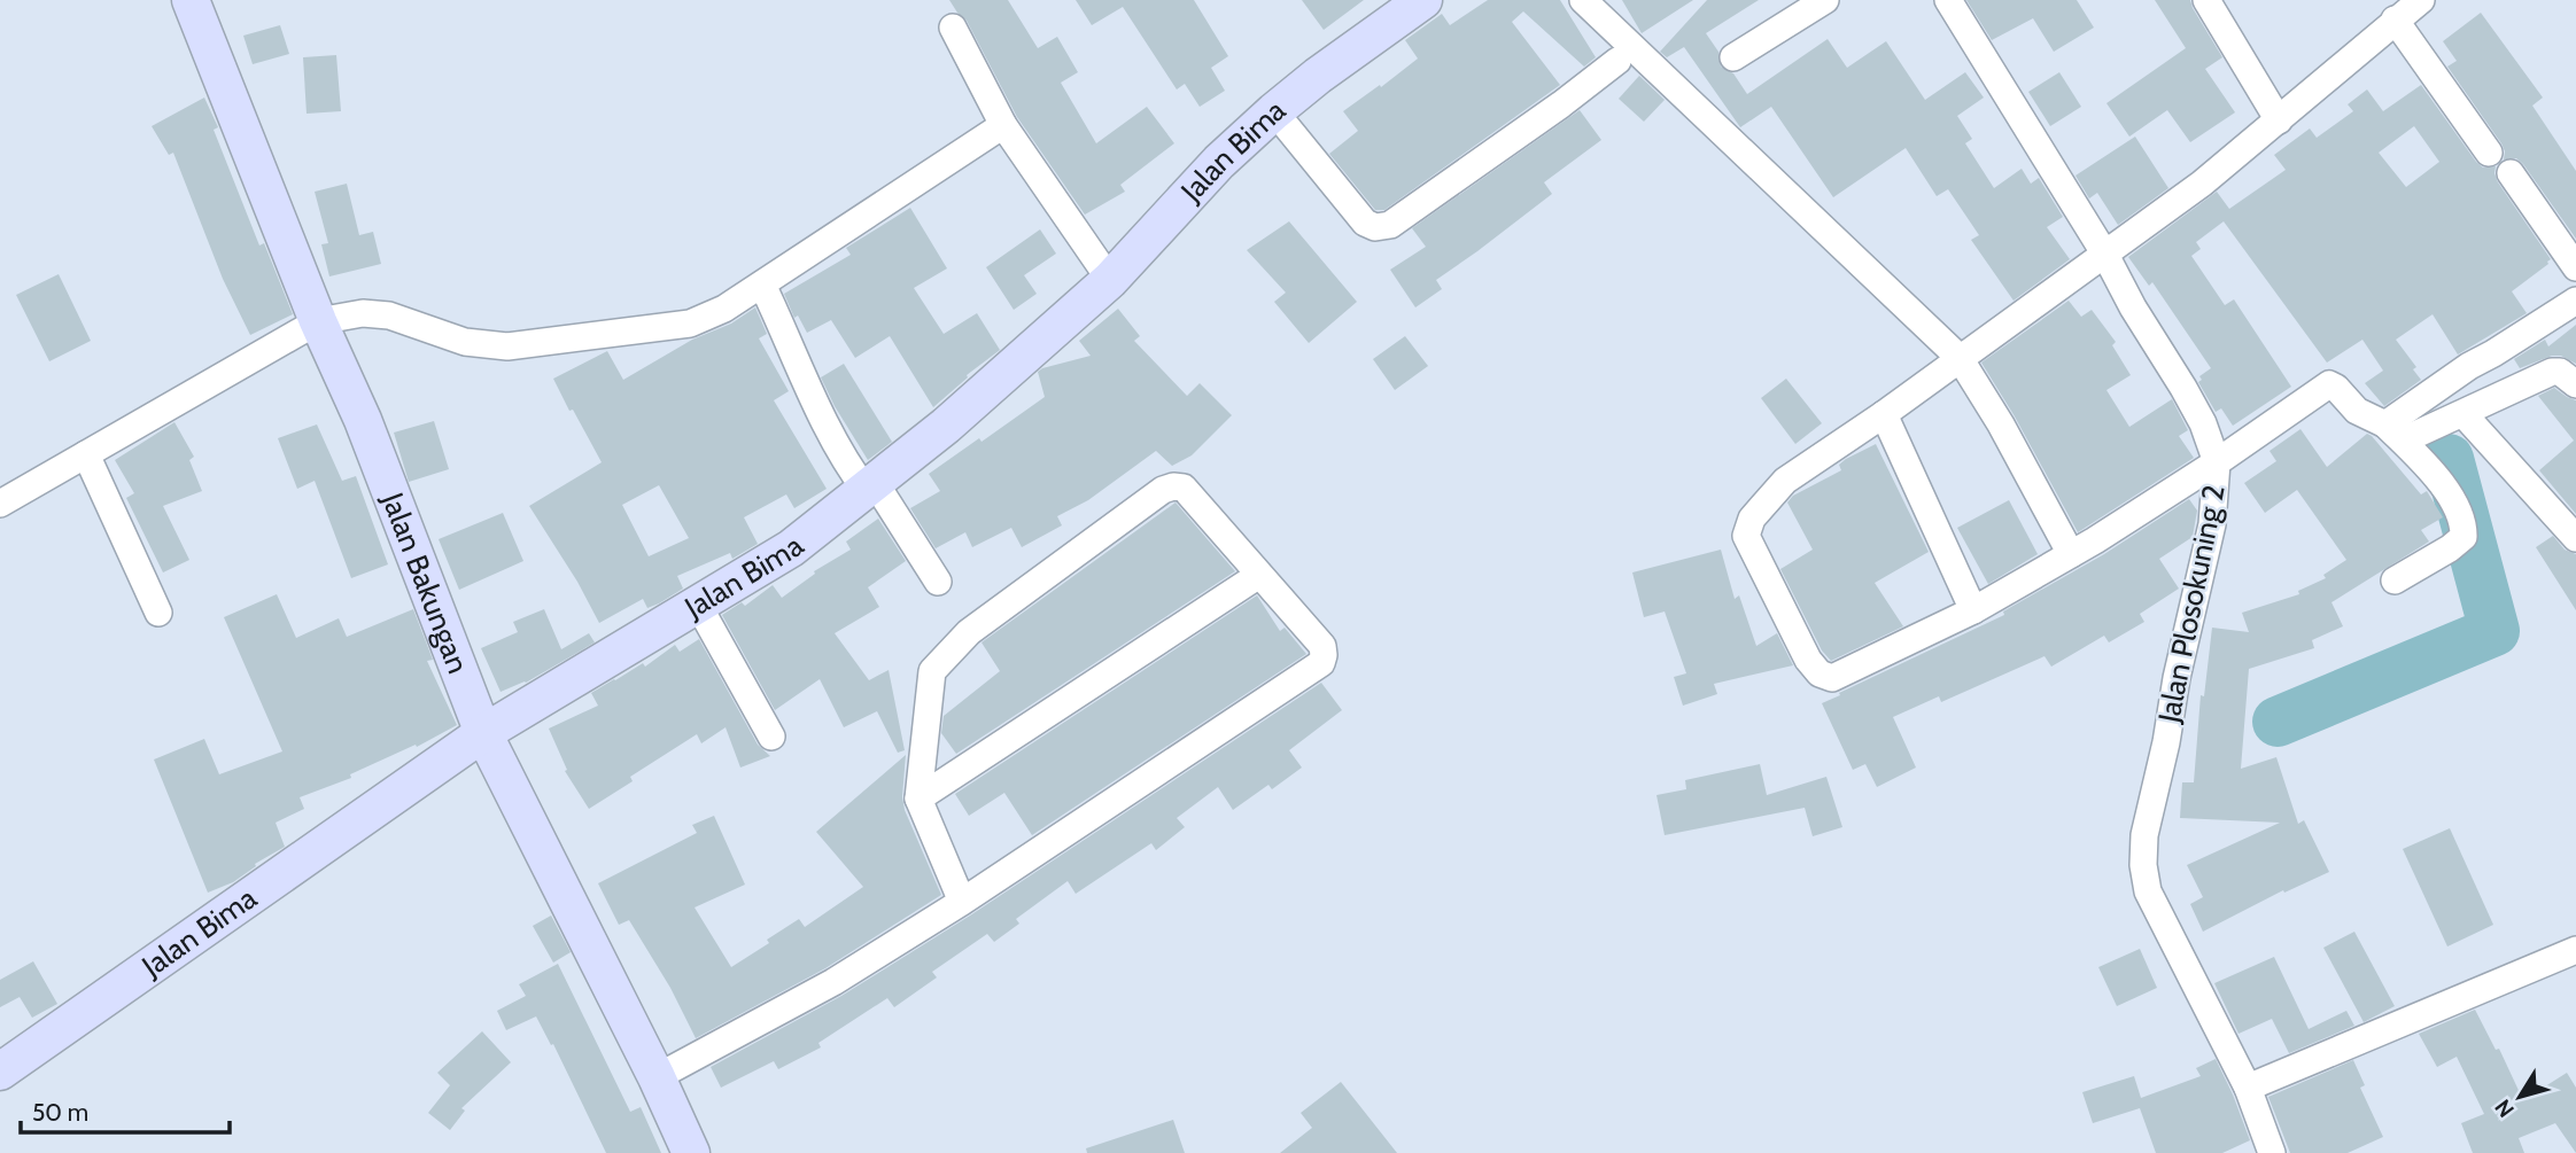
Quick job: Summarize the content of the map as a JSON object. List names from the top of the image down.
{
  "streets": {
    "street": ["Jalan Bima", "Jalan Bakungan", "Jalan Plosokuning 2"]
  },
  "crossings": [
    ["Jalan Bima", "Jalan Bakungan"]
  ],
  "scale_bar": "50 m",
  "north": "bottom left"
}
